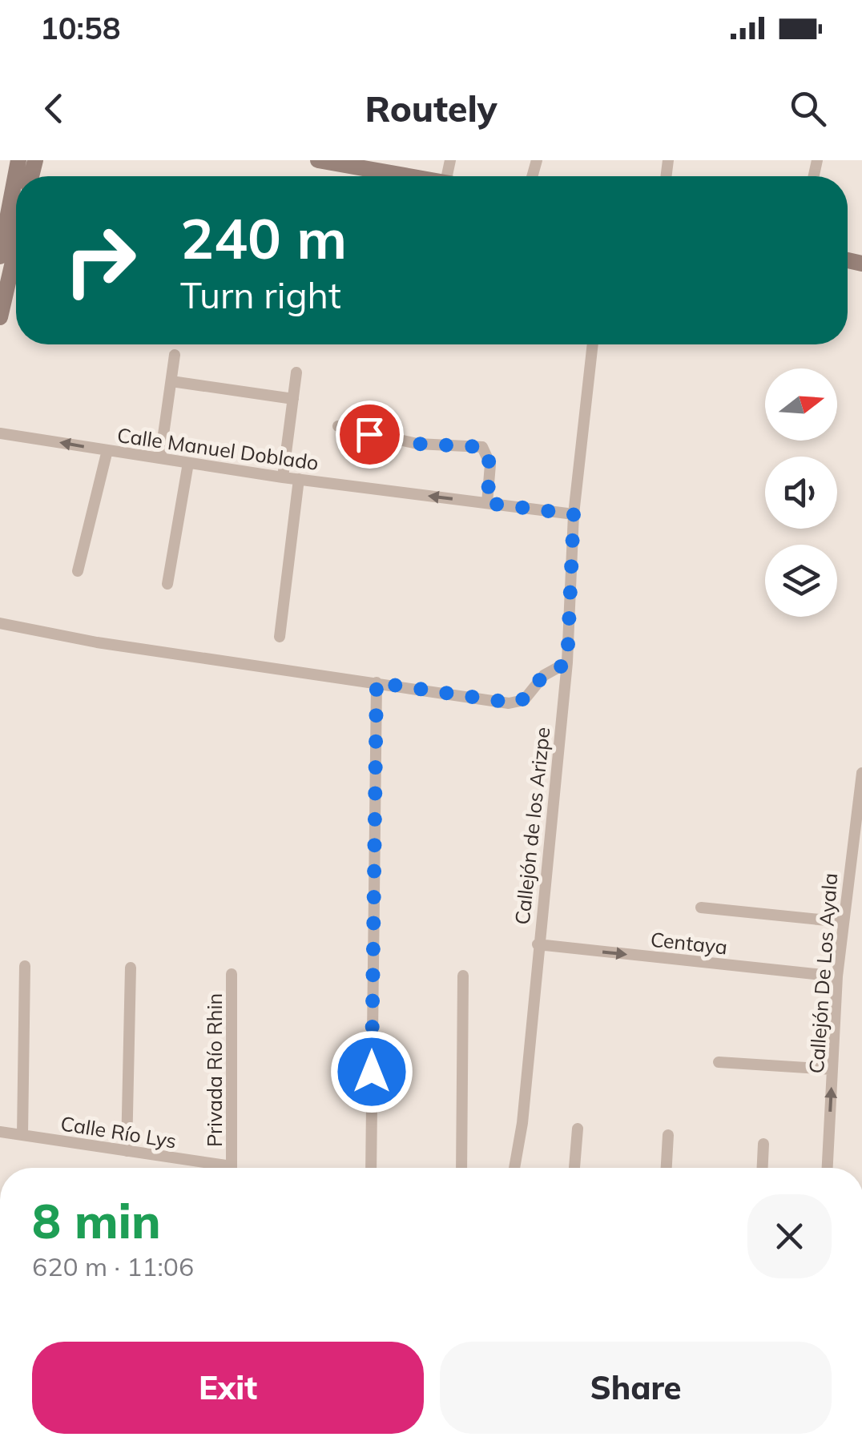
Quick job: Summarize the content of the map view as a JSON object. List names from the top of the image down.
{
  "streets": {
    "street": [
      "Calle Manuel Doblado",
      "Callejón de los Arizpe",
      "Centaya",
      "Callejón De Los Ayala",
      "Privada Río Rhin",
      "Calle Río Lys"
    ]
  },
  "crossings": [
    ["Calle Manuel Doblado", "Callejón de los Arizpe"],
    ["Callejón de los Arizpe", "Centaya"],
    ["Centaya", "Callejón De Los Ayala"]
  ],
  "one_way": ["Calle Manuel Doblado"],
  "north": "right",
  "page": {
    "status": "10:58",
    "header": "Routely",
    "turn": ["240 m", "Turn right"],
    "heading": ["8 min", "620 m · 11:06"],
    "buttons": ["Exit", "Share"]
  }
}
